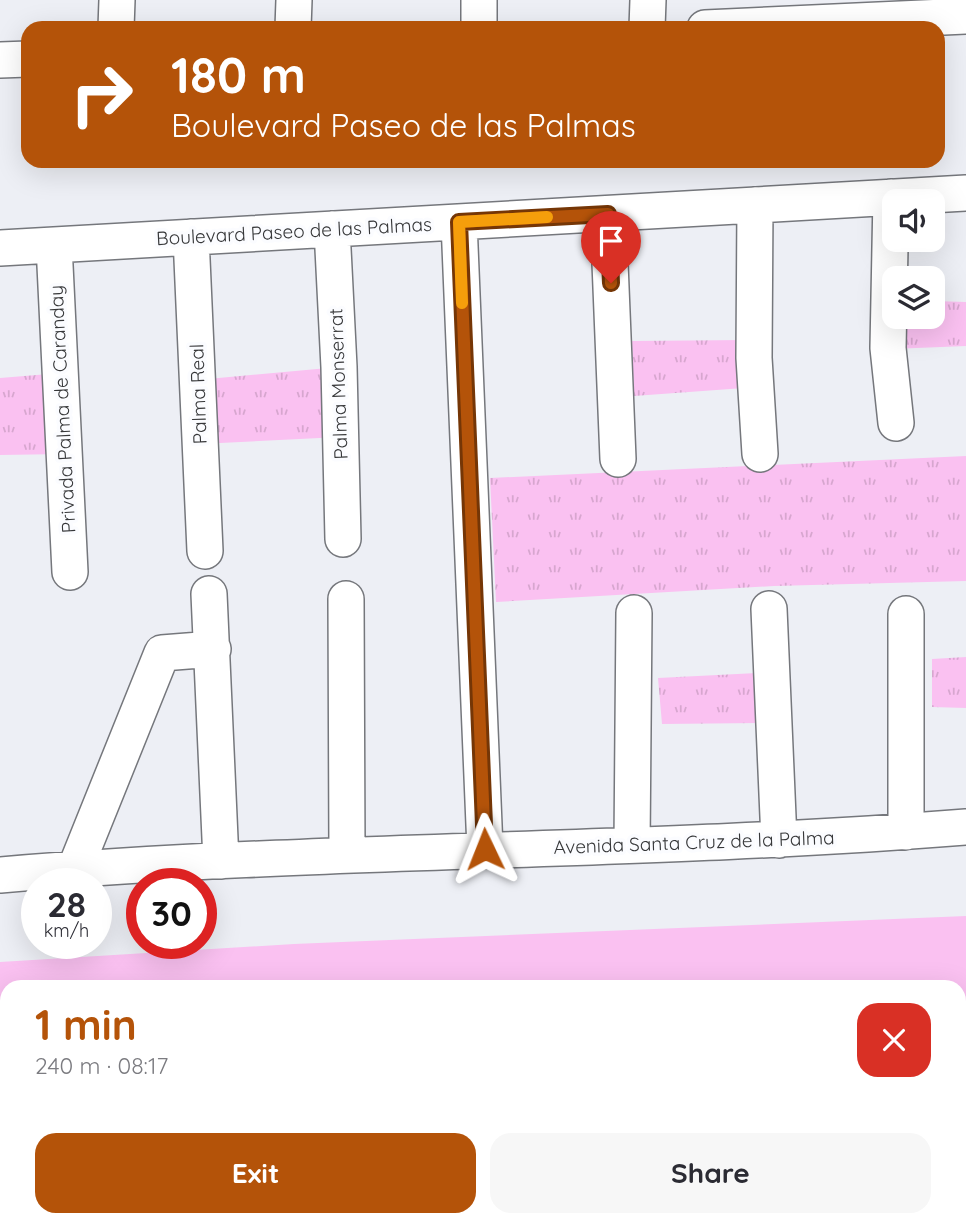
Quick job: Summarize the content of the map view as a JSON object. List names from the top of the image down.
{
  "streets": {
    "street": [
      "Boulevard Paseo de las Palmas",
      "Palma Monserrat",
      "Palma Real",
      "Privada Palma de Caranday",
      "Avenida Santa Cruz de la Palma"
    ]
  },
  "crossings": [
    ["Boulevard Paseo de las Palmas", "Palma Monserrat"],
    ["Boulevard Paseo de las Palmas", "Palma Real"],
    ["Boulevard Paseo de las Palmas", "Privada Palma de Caranday"]
  ],
  "page": {
    "turn": ["180 m", "Boulevard Paseo de las Palmas"],
    "speed": "28 km/h",
    "limit": "30",
    "heading": ["1 min", "240 m · 08:17"],
    "buttons": ["Exit", "Share"]
  }
}
